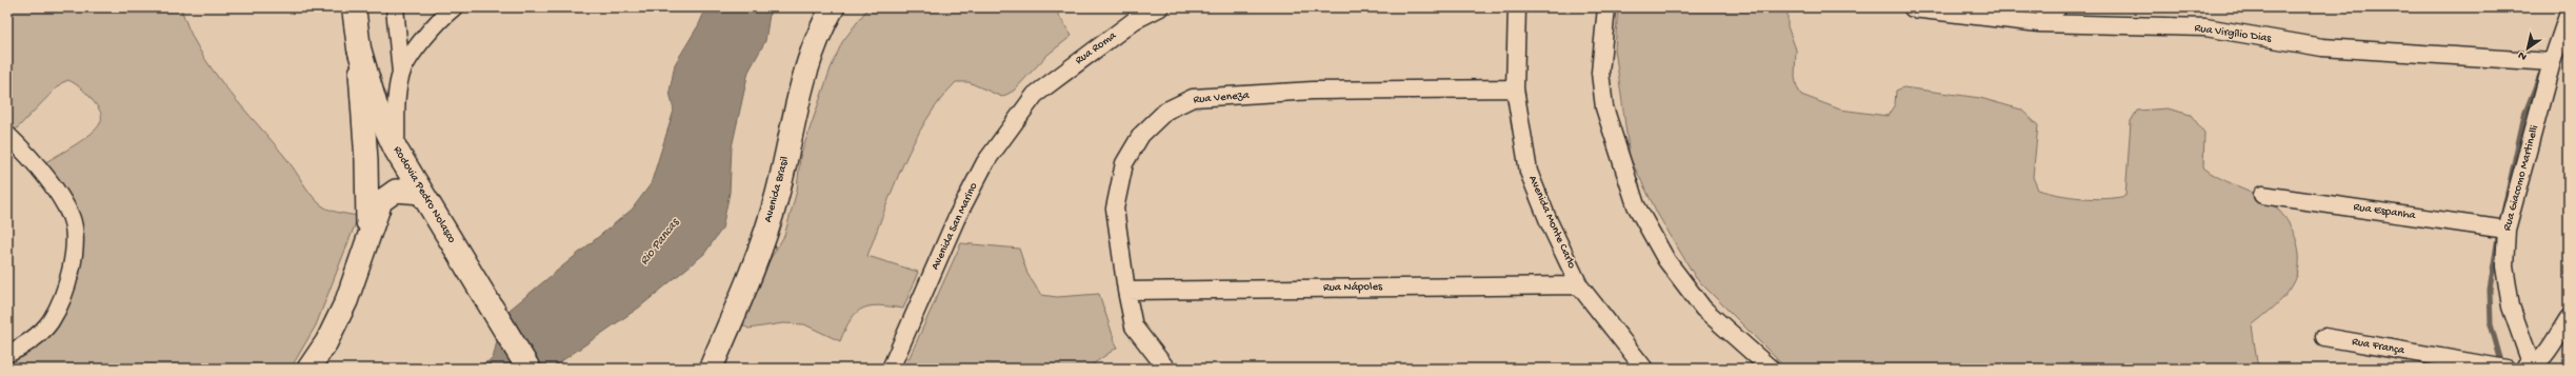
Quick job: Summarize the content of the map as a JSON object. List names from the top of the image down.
{
  "streets": {
    "main road": ["Avenida Brasil", "Rodovia Pedro Nolasco"],
    "street": [
      "Rua Virgílio Dias",
      "Rua Roma",
      "Rua Veneza",
      "Rua Giacomo Martinelli",
      "Rua Espanha",
      "Avenida Monte Carlo",
      "Avenida San Marino",
      "Rua Nápoles",
      "Rua França"
    ]
  },
  "crossings": [
    ["Rua Virgílio Dias", "Rua Giacomo Martinelli"],
    ["Rua Roma", "Avenida San Marino"],
    ["Rua Veneza", "Avenida Monte Carlo"],
    ["Rua Veneza", "Rua Nápoles"],
    ["Rua Giacomo Martinelli", "Rua Espanha"],
    ["Avenida Monte Carlo", "Rua Nápoles"]
  ],
  "water": ["Rio Pancas"],
  "north": "bottom left"
}
